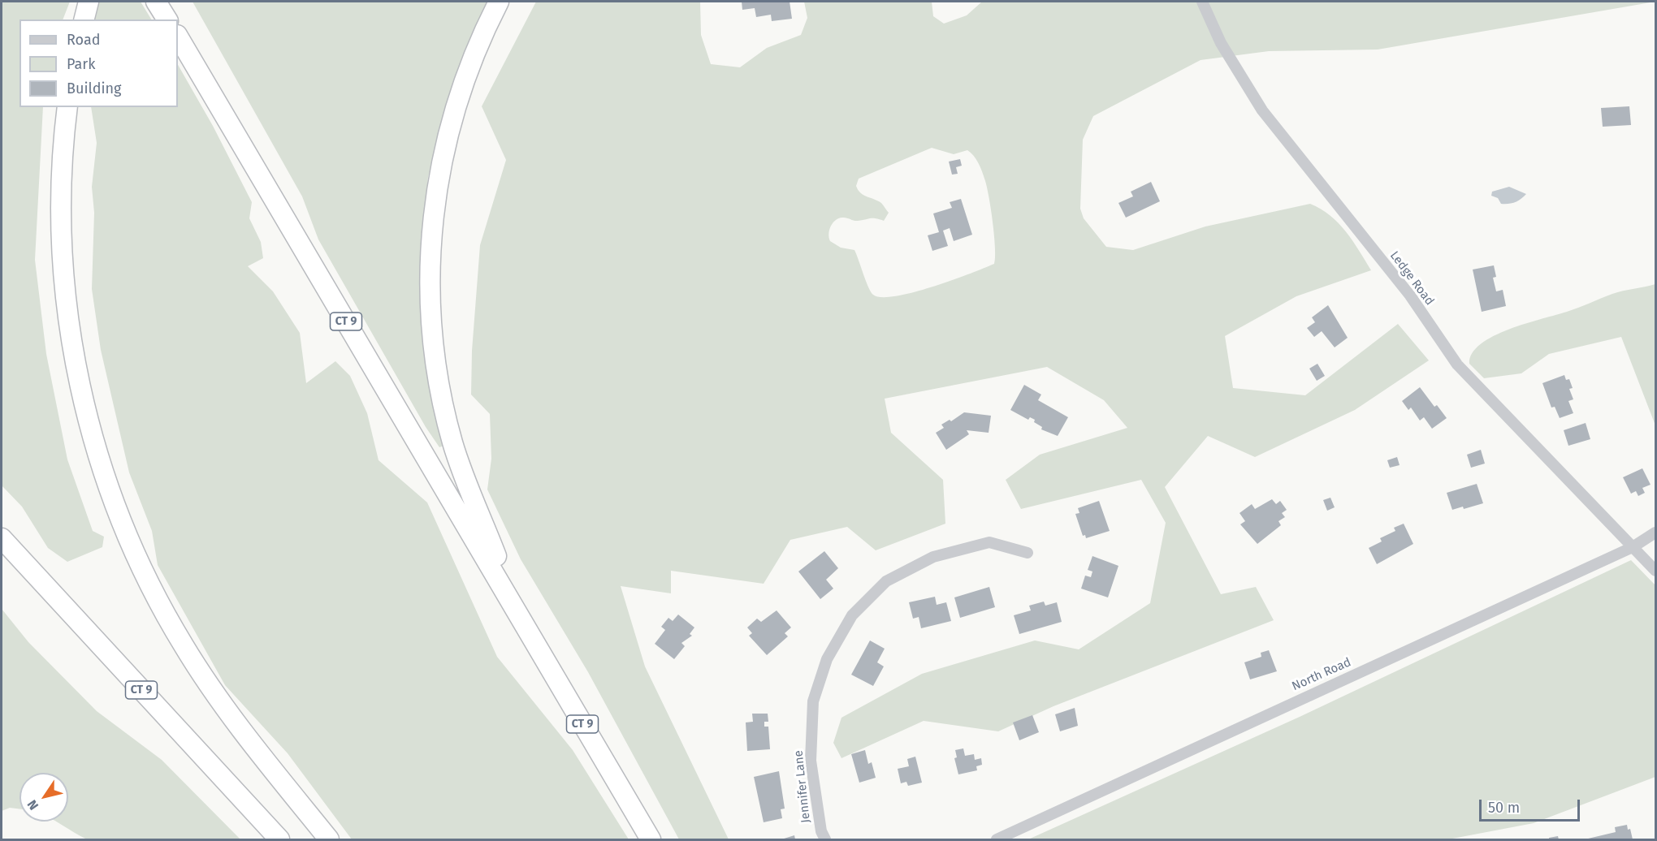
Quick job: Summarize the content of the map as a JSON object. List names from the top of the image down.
{
  "streets": {
    "highway": ["CT 9"],
    "street": ["Ledge Road", "North Road", "Jennifer Lane"]
  },
  "crossings": [
    ["Ledge Road", "North Road"]
  ],
  "legend": ["Road", "Park", "Building"],
  "scale_bar": "50 m",
  "north": "bottom left"
}
